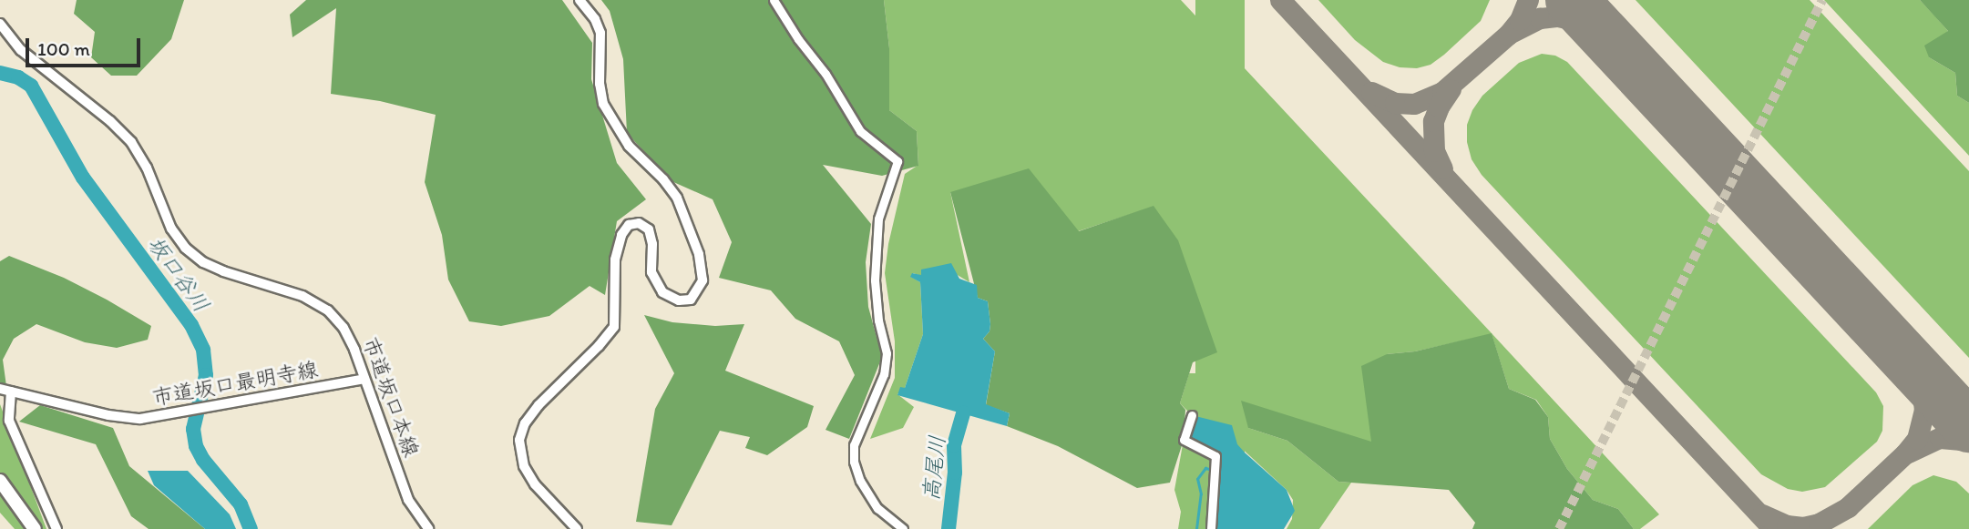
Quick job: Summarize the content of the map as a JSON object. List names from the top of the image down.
{
  "streets": {
    "street": ["市道坂口最明寺線", "市道坂口本線"]
  },
  "crossings": [
    ["市道坂口最明寺線", "市道坂口本線"]
  ],
  "water": ["坂口谷川", "高尾川"],
  "scale_bar": "100 m"
}
